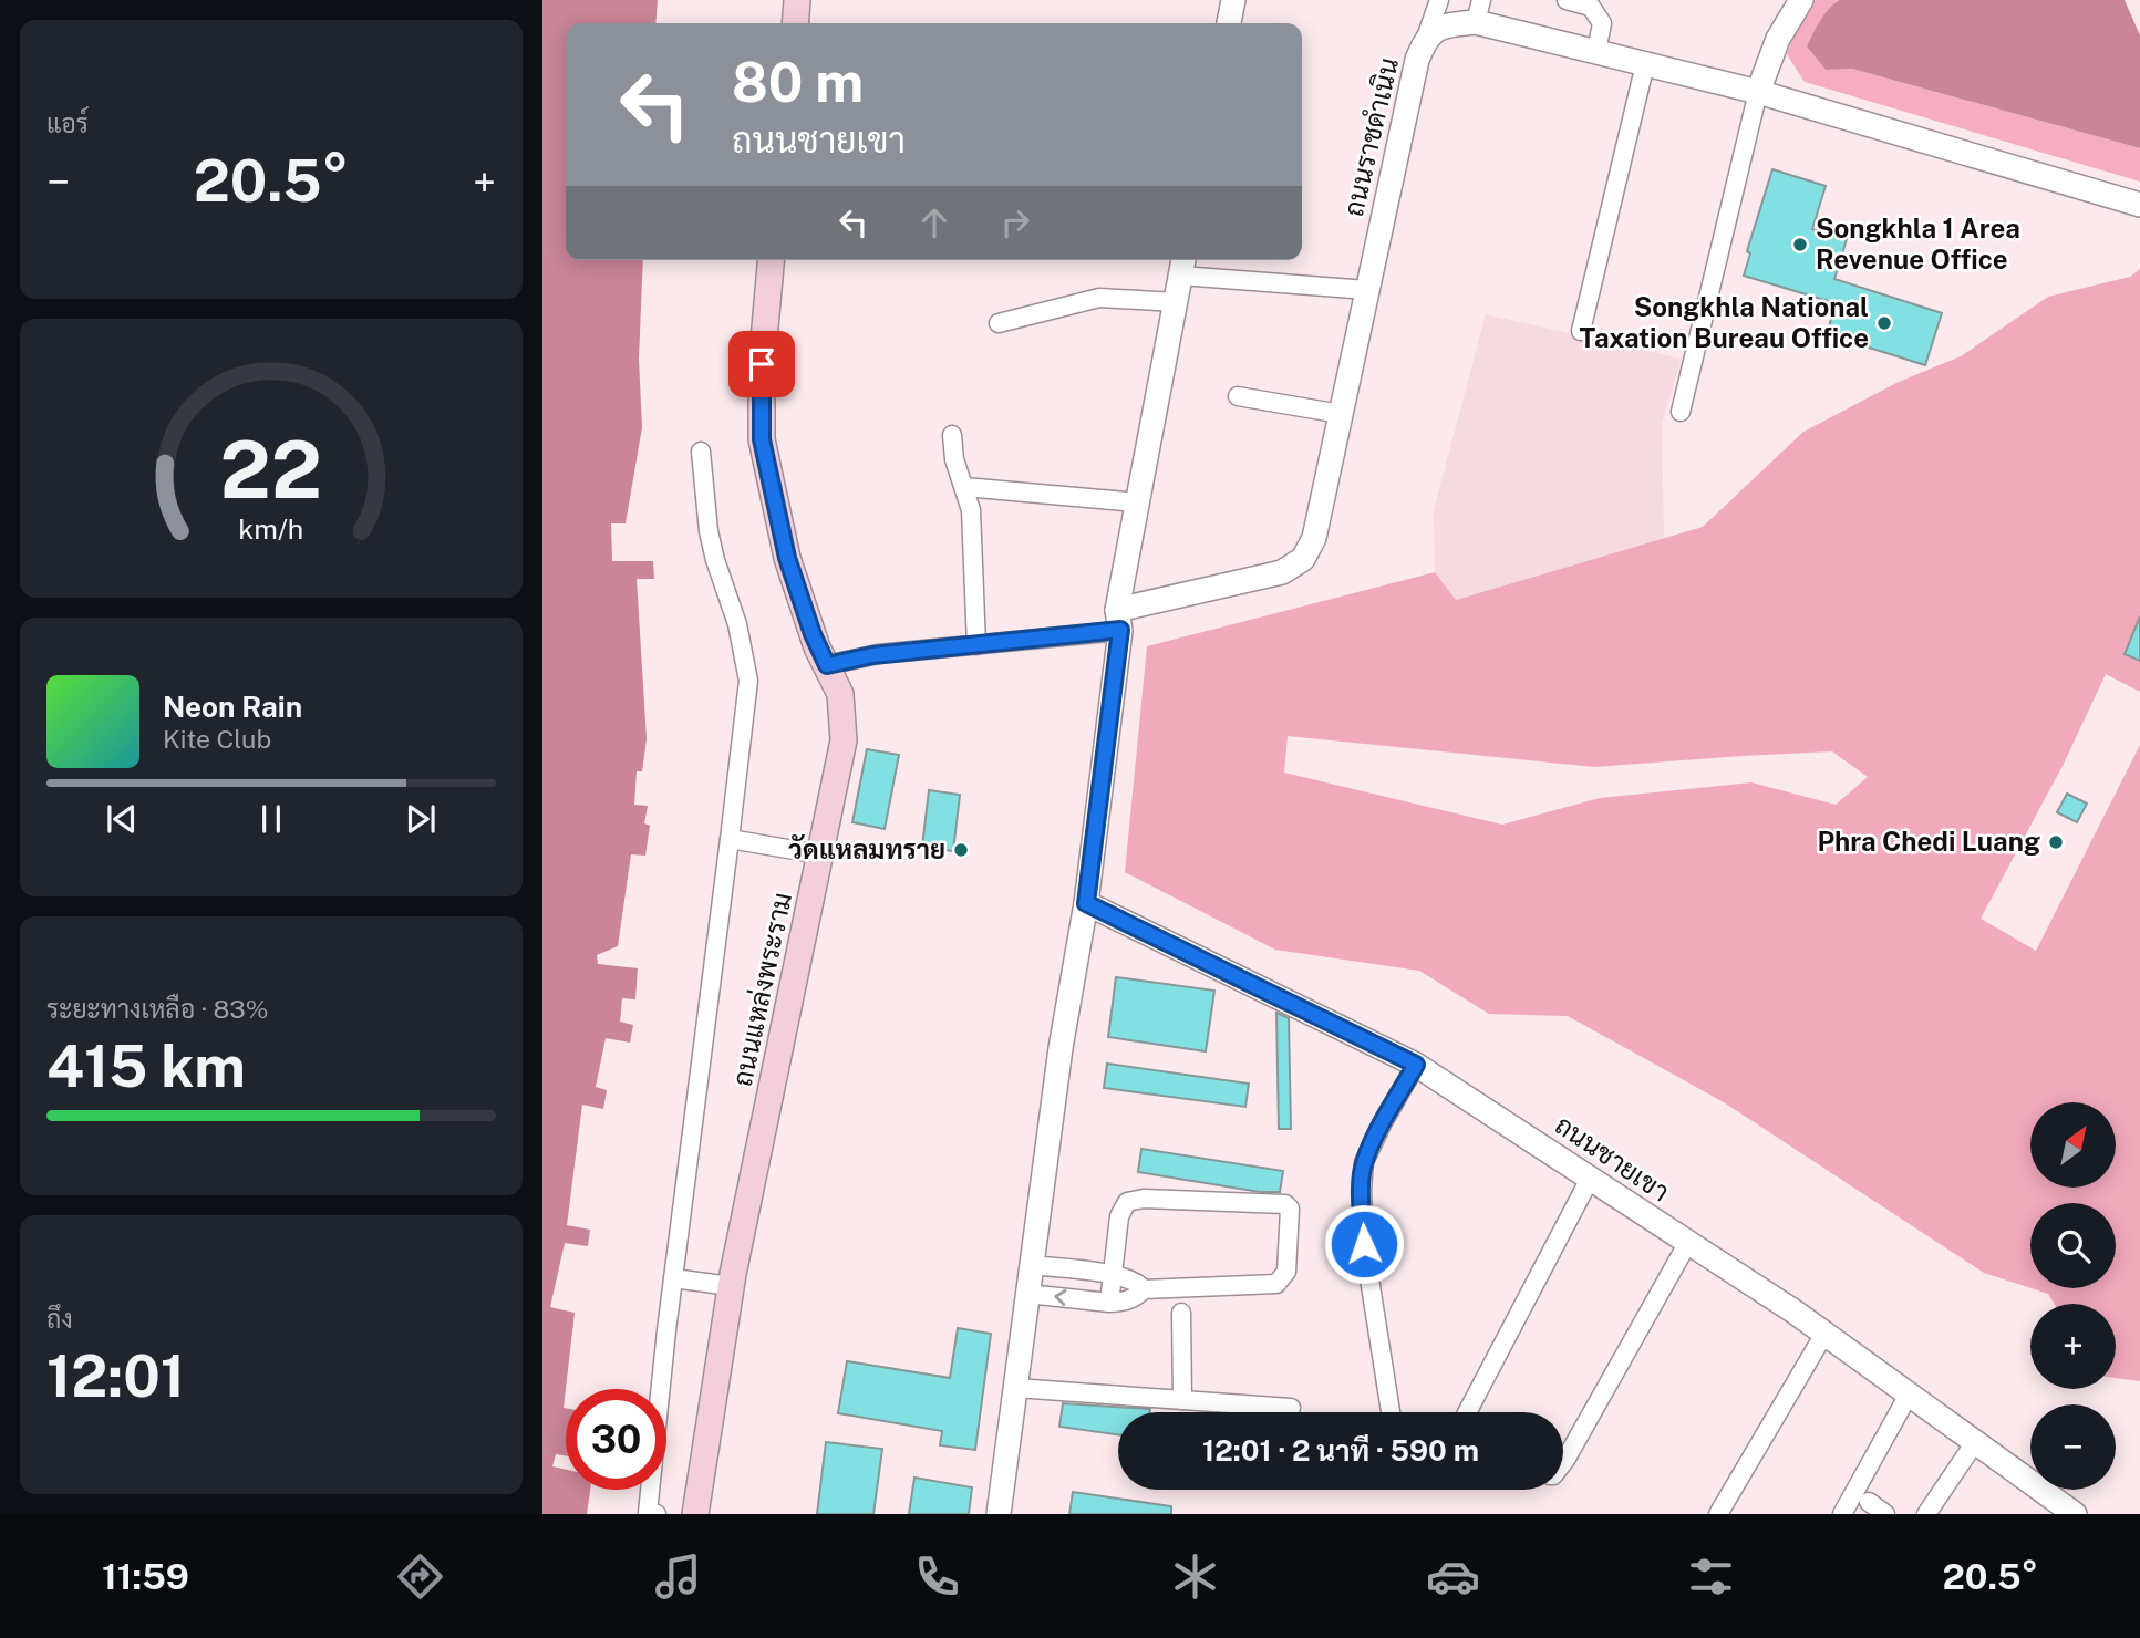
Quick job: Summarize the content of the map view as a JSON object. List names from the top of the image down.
{
  "streets": {
    "main road": ["ถนนแหล่งพระราม"],
    "street": ["ถนนราชดำเนิน", "ถนนชายเขา"]
  },
  "places": [
    "Songkhla 1 Area Revenue Office",
    "Songkhla National Taxation Bureau Office",
    "Phra Chedi Luang",
    "วัดแหลมทราย"
  ],
  "north": "top right",
  "page": {
    "tile": [
      "แอร์",
      ["ระยะทางเหลือ · 83%", "415 km"],
      ["ถึง", "12:01"]
    ],
    "turn": ["80 m", "ถนนชายเขา"],
    "heat": ["−", "20.5°", "+"],
    "song": ["Neon Rain", "Kite Club"],
    "map_buttons": ["+", "−"],
    "limit": "30",
    "trip": "12:01 · 2 นาที · 590 m",
    "tabs": ["11:59", "20.5°"],
    "gauge": ["22", "km/h"]
  }
}
